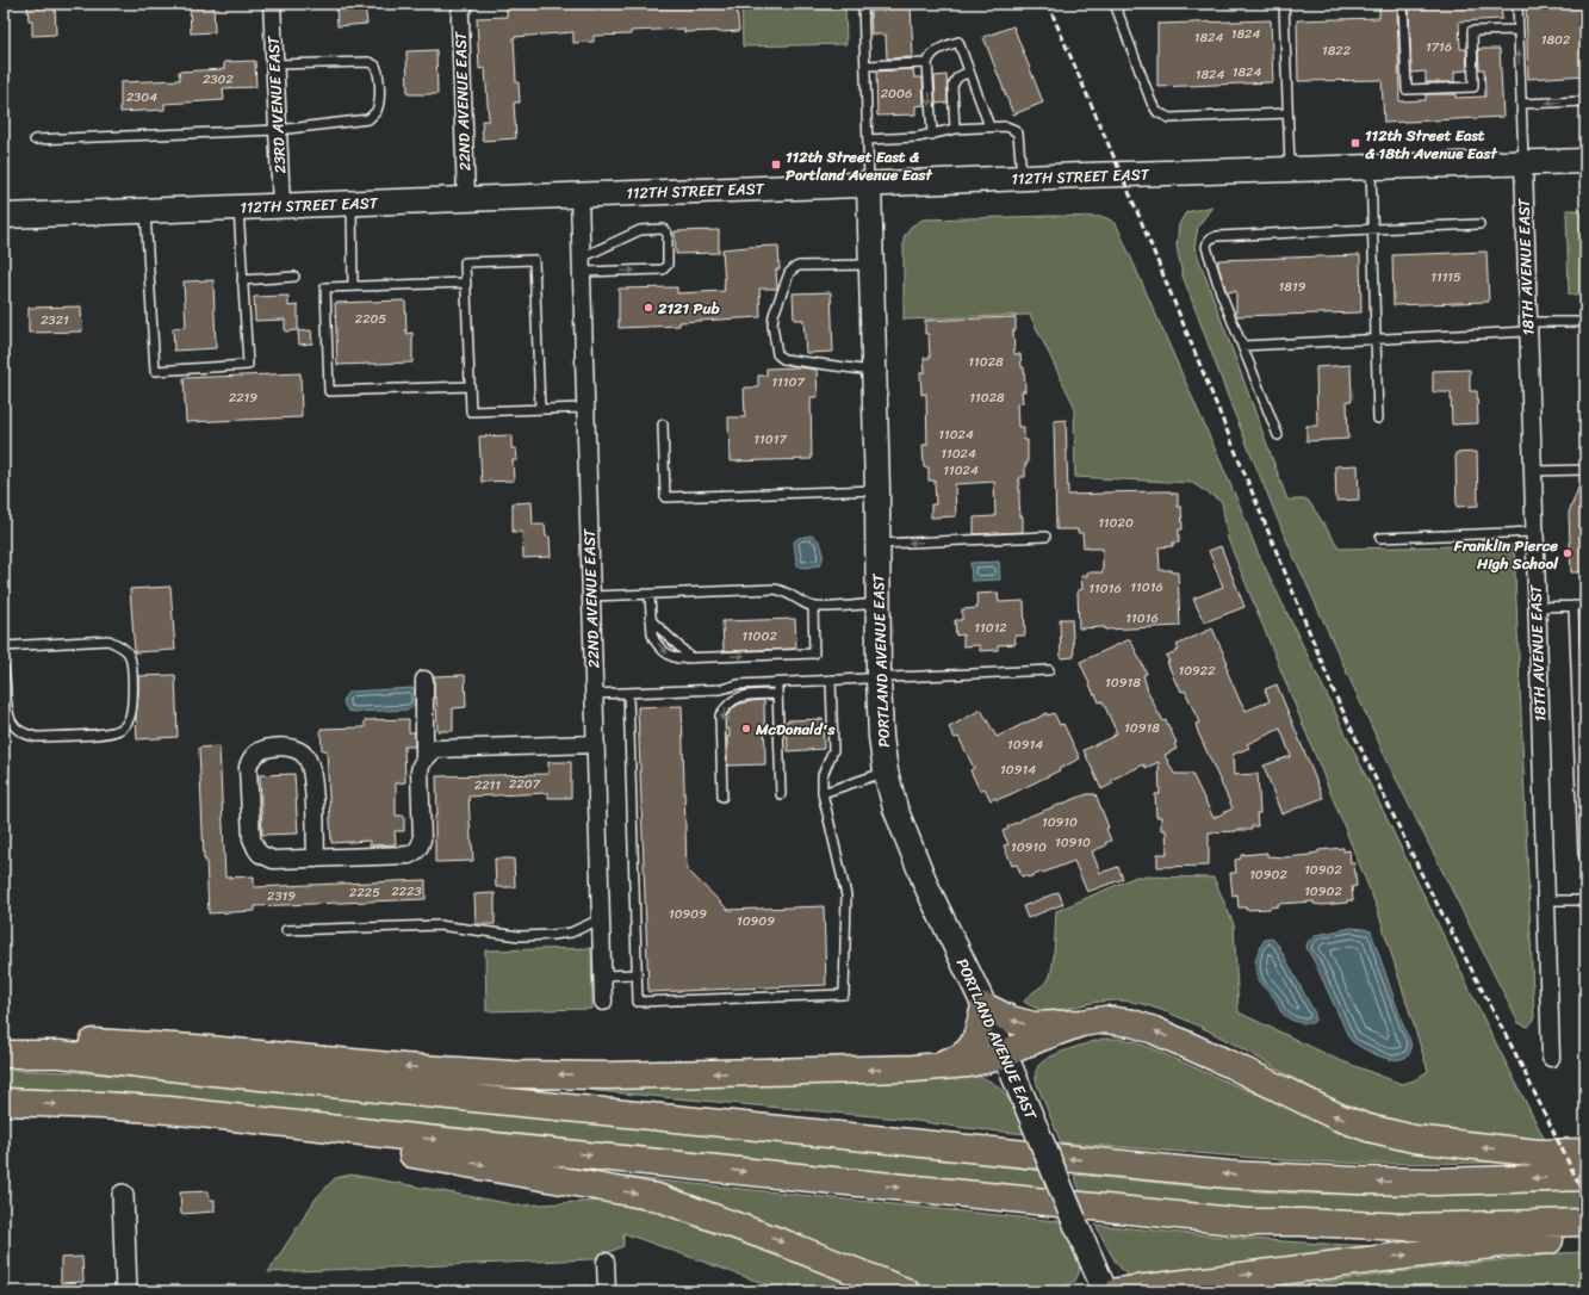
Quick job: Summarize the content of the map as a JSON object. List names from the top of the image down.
{
  "streets": {
    "main road": ["112TH STREET EAST", "PORTLAND AVENUE EAST"],
    "street": ["22ND AVENUE EAST", "23RD AVENUE EAST", "18TH AVENUE EAST"]
  },
  "crossings": [
    ["22ND AVENUE EAST", "112TH STREET EAST"],
    ["23RD AVENUE EAST", "112TH STREET EAST"],
    ["112TH STREET EAST", "18TH AVENUE EAST"],
    ["112TH STREET EAST", "PORTLAND AVENUE EAST"]
  ],
  "places": {
    "transit": ["112th Street East & 18th Avenue East", "112th Street East & Portland Avenue East"],
    "other": ["2121 Pub", "Franklin Pierce High School", "McDonald's"]
  },
  "house_numbers": [
    "1824",
    "1824",
    "1802",
    "1716",
    "1822",
    "1824",
    "1824",
    "2302",
    "2006",
    "2304",
    "11115",
    "1819",
    "2205",
    "2321",
    "11028",
    "11107",
    "2219",
    "11028",
    "11024",
    "11017",
    "11024",
    "11024",
    "11020",
    "11016",
    "11016",
    "11016",
    "11012",
    "11002",
    "10922",
    "10918",
    "10918",
    "10914",
    "10914",
    "2207",
    "2211",
    "10910",
    "10910",
    "10910",
    "10902",
    "10902",
    "2223",
    "10902",
    "2225",
    "2319",
    "10909",
    "10909"
  ]
}
